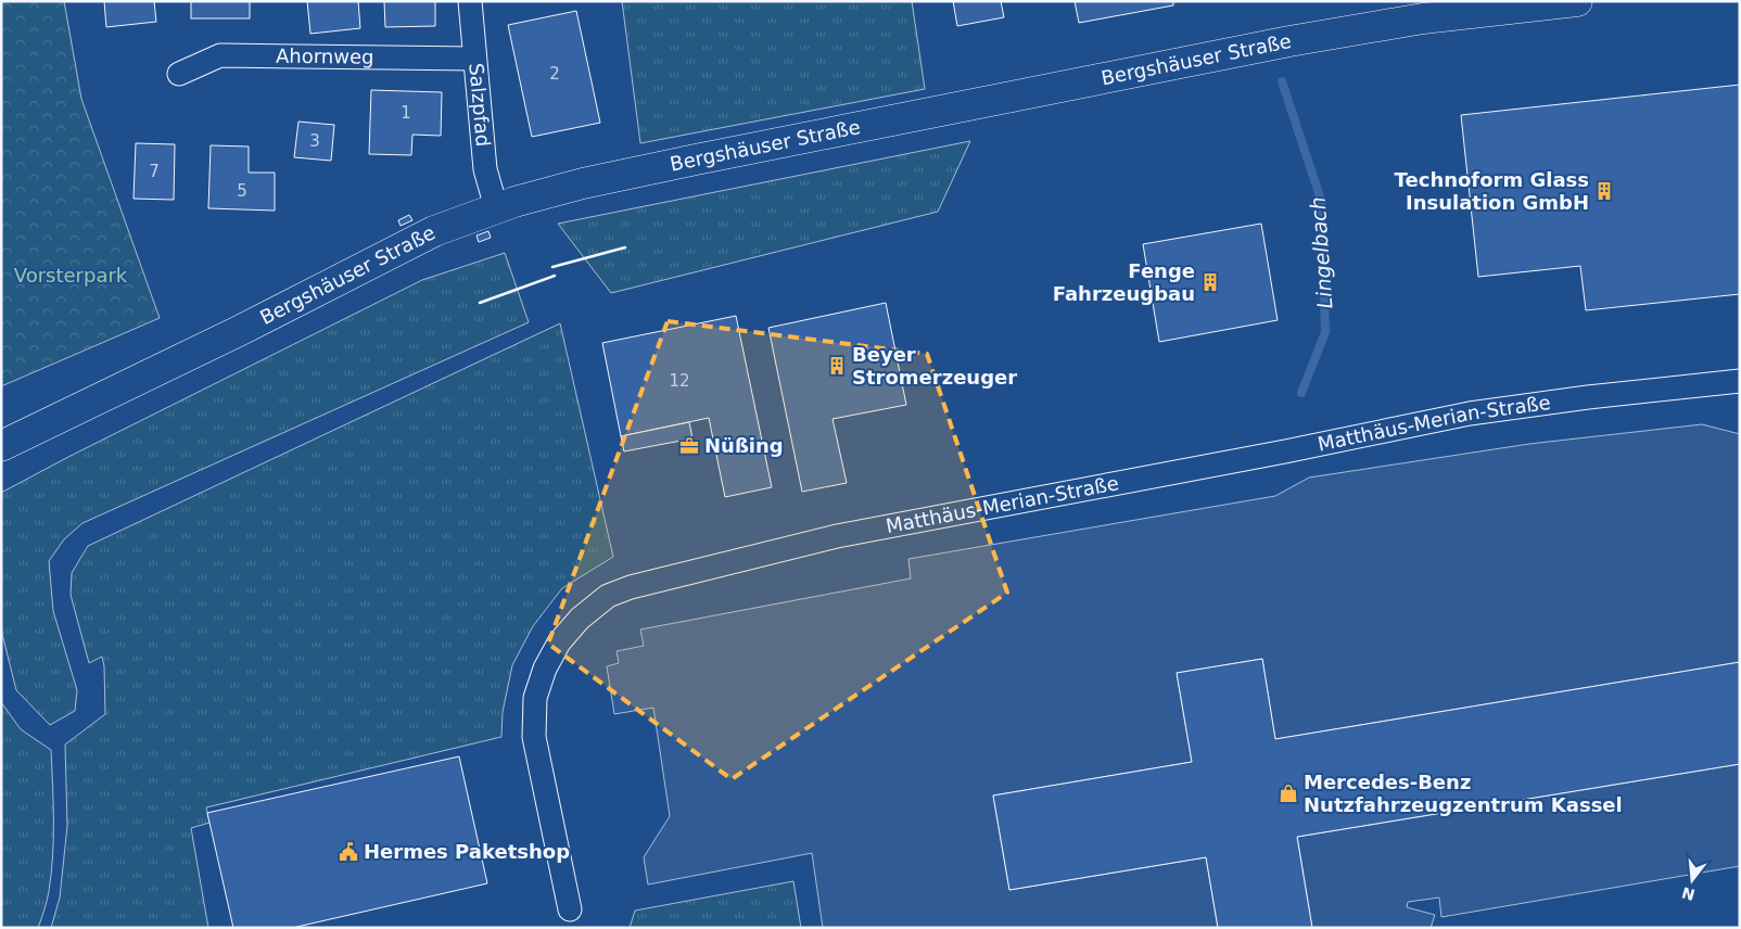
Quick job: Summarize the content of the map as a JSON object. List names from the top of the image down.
{
  "streets": {
    "main road": ["Bergshäuser Straße"],
    "street": ["Ahornweg", "Salzpfad", "Matthäus-Merian-Straße"]
  },
  "crossings": [
    ["Ahornweg", "Salzpfad"],
    ["Bergshäuser Straße", "Salzpfad"]
  ],
  "water": ["Lingelbach"],
  "parks": ["Vorsterpark"],
  "places": {
    "building": ["Technoform Glass Insulation GmbH", "Fenge Fahrzeugbau", "Beyer Stromerzeuger"],
    "office": ["Nüßing"],
    "shop": ["Mercedes-Benz Nutzfahrzeugzentrum Kassel"],
    "public building": ["Hermes Paketshop"]
  },
  "house_numbers": [
    "2",
    "1",
    "3",
    "7",
    "5",
    "12"
  ],
  "north": "bottom"
}
